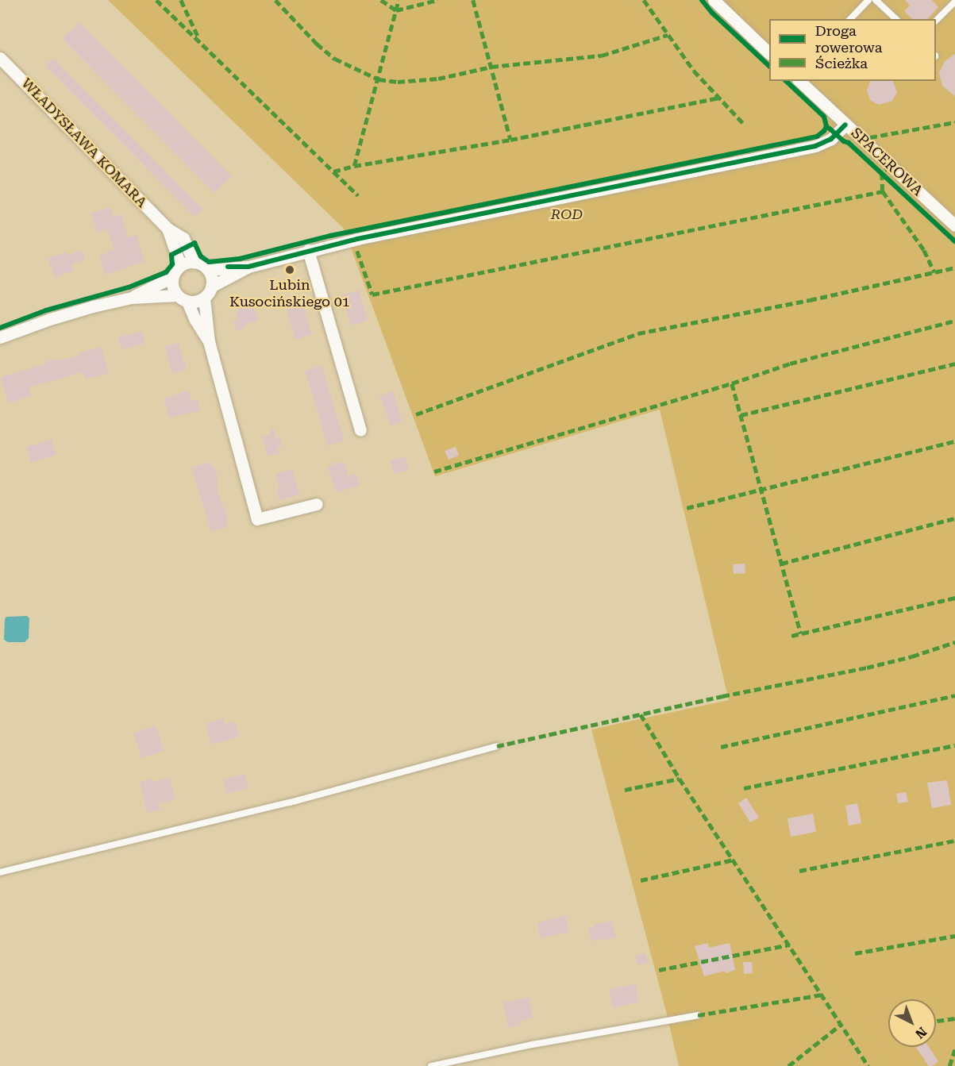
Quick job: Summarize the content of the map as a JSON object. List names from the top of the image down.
{
  "streets": {
    "street": ["WŁADYSŁAWA KOMARA", "SPACEROWA"]
  },
  "parks": ["ROD"],
  "places": ["Lubin Kusocińskiego 01"],
  "legend": ["Droga rowerowa", "Ścieżka"],
  "north": "bottom right"
}
